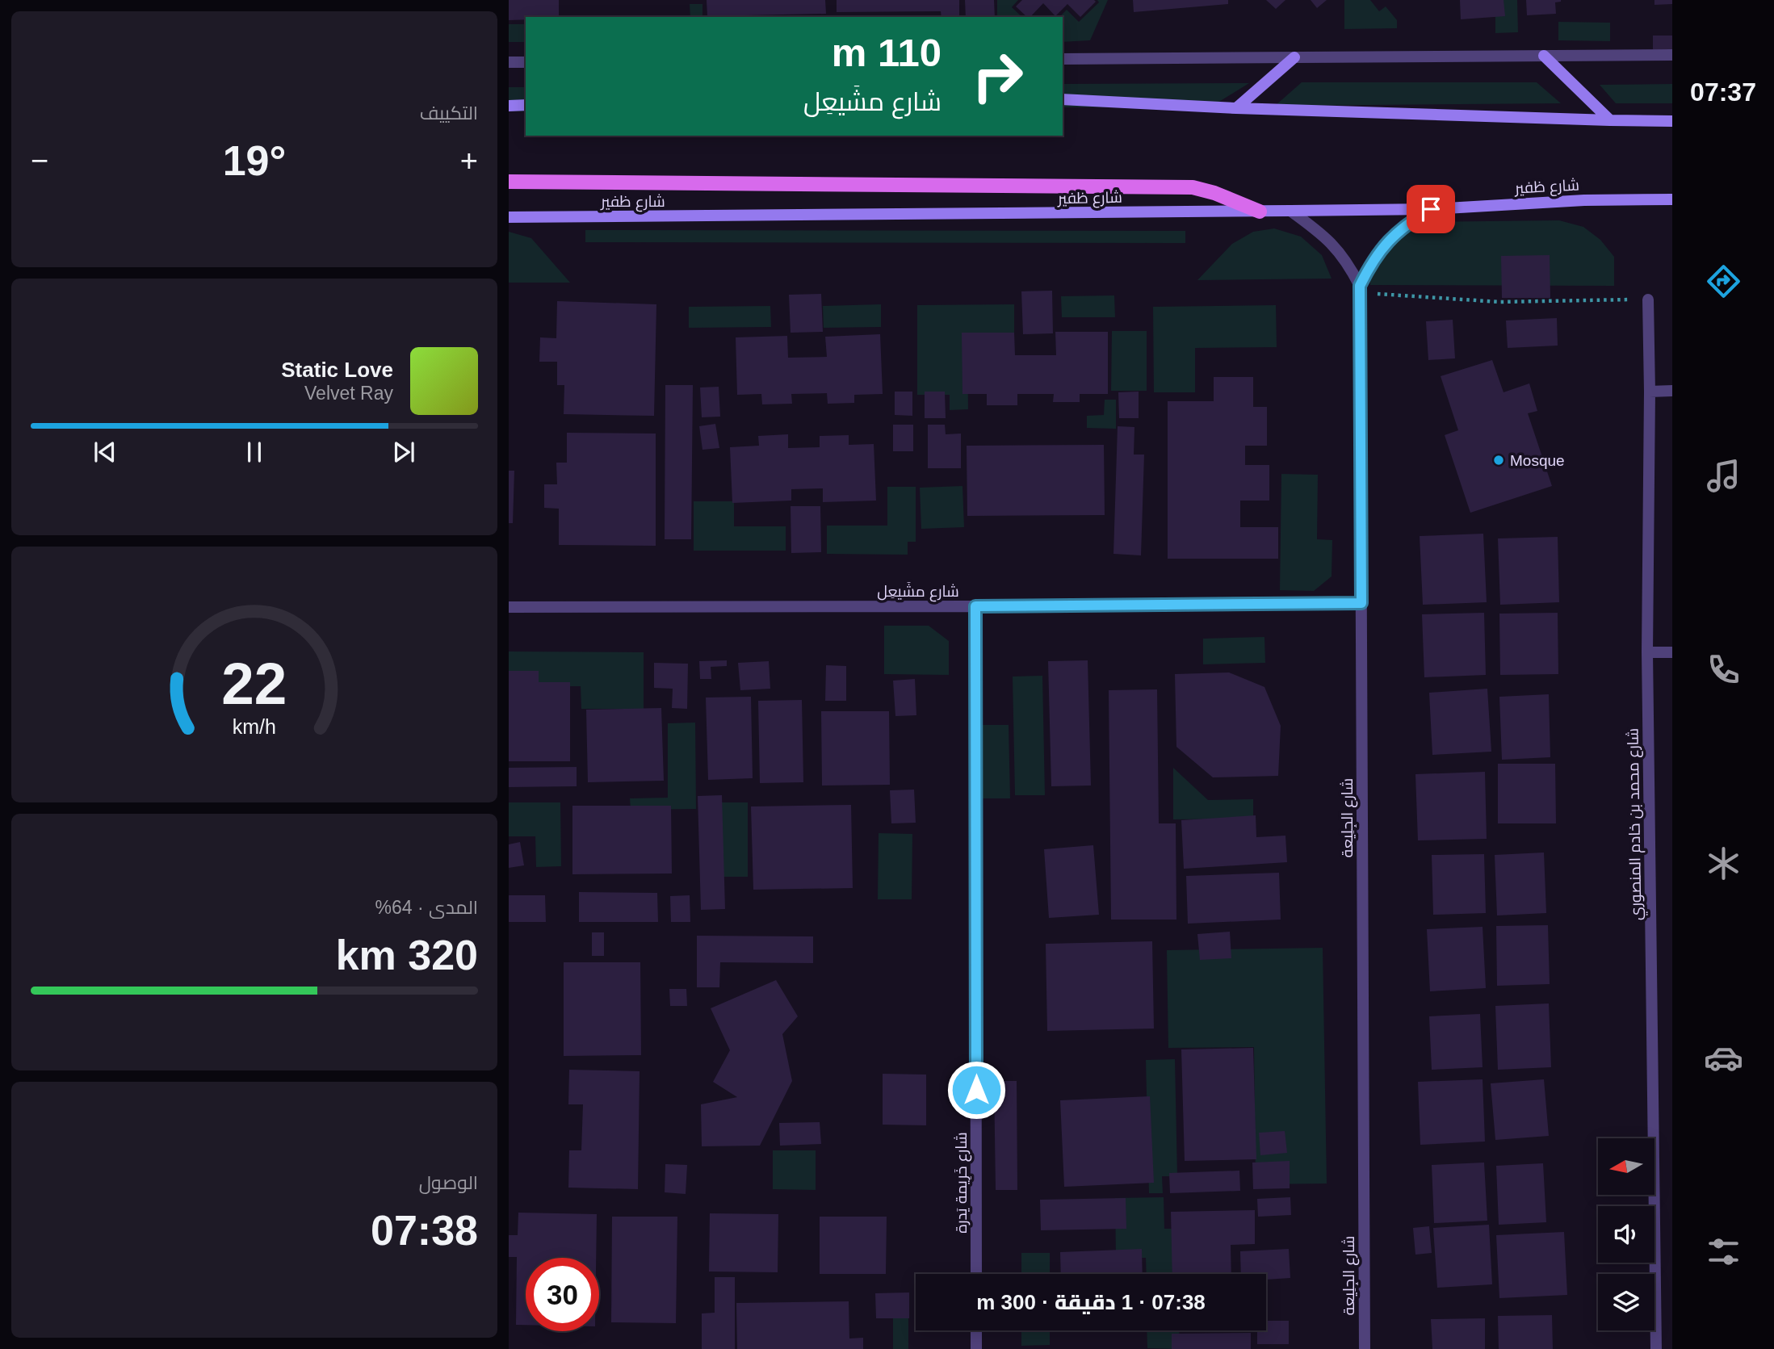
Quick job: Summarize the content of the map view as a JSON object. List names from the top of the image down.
{
  "streets": {
    "main road": ["شارع ظفير"],
    "street": [
      "شارع مشَيعِل",
      "شارع الجِلِيعة",
      "شارع محمد بن خادم المنصوري",
      "شارع خَرِيمة يَدرة"
    ]
  },
  "crossings": [
    ["شارع ظفير", "شارع الجِلِيعة"],
    ["شارع مشَيعِل", "شارع الجِلِيعة"],
    ["شارع مشَيعِل", "شارع خَرِيمة يَدرة"]
  ],
  "places": ["Mosque"],
  "north": "left",
  "page": {
    "tabs": "07:37",
    "tile": [
      "التكييف",
      ["المدى · 64%", "320 km"],
      ["الوصول", "07:38"]
    ],
    "turn": ["110 m", "شارع مشَيعِل"],
    "heat": ["−", "19°", "+"],
    "song": ["Static Love", "Velvet Ray"],
    "limit": "30",
    "trip": "07:38 · 1 دقيقة · 300 m",
    "gauge": ["22", "km/h"]
  }
}
